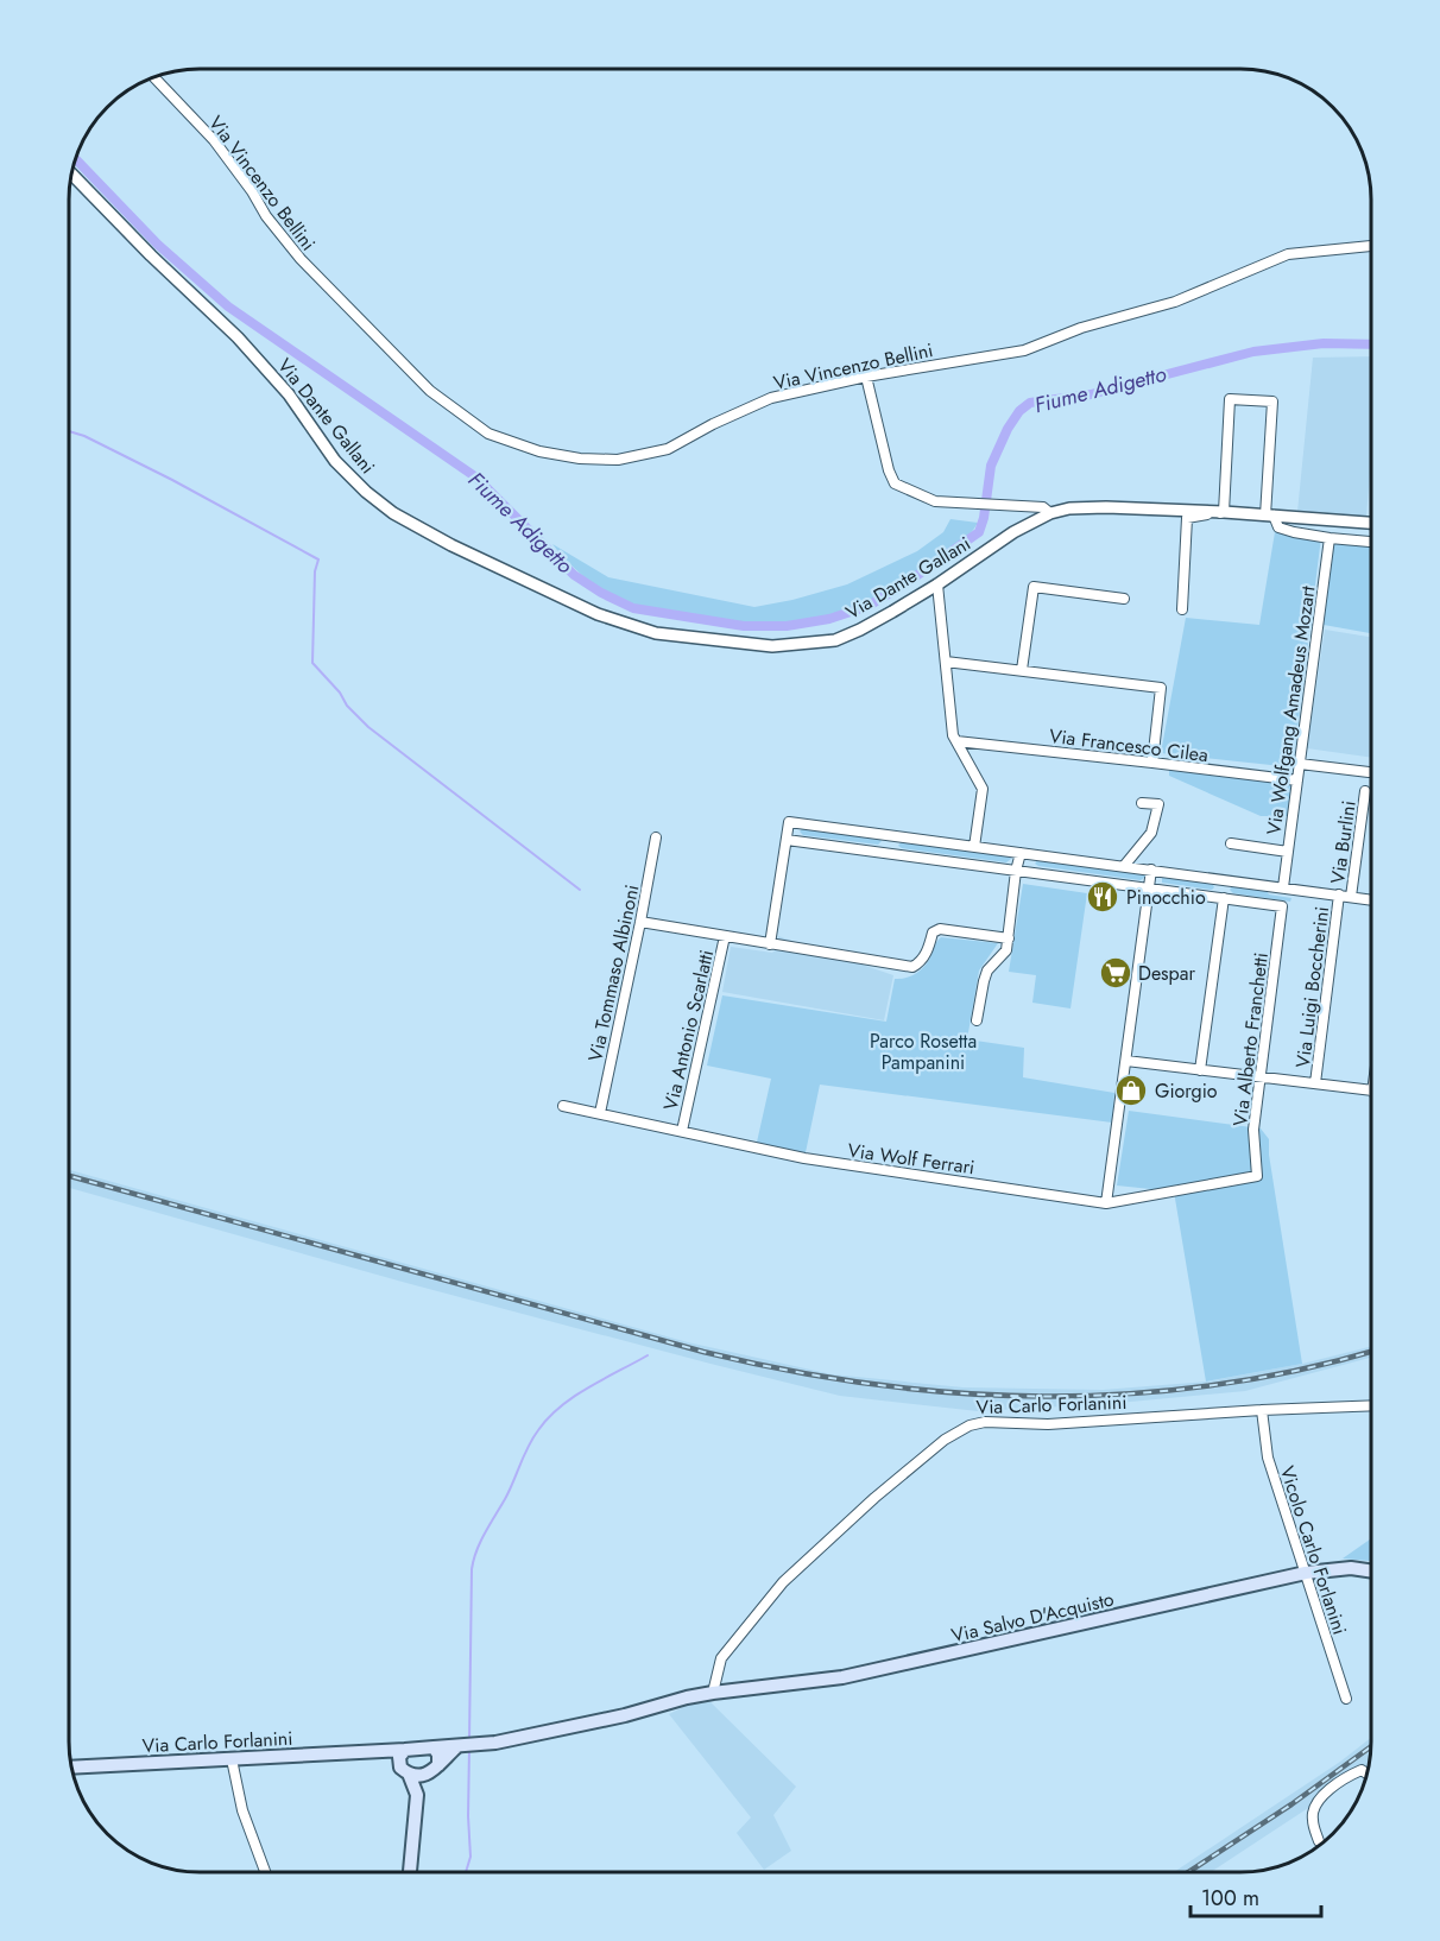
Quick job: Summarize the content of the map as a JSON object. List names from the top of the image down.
{
  "streets": {
    "main road": ["Via Carlo Forlanini", "Via Salvo D'Acquisto"],
    "street": [
      "Via Vincenzo Bellini",
      "Via Dante Gallani",
      "Via Wolfgang Amadeus Mozart",
      "Via Francesco Cilea",
      "Via Burlini",
      "Via Tommaso Albinoni",
      "Via Luigi Boccherini",
      "Via Antonio Scarlatti",
      "Via Alberto Franchetti",
      "Via Wolf Ferrari",
      "Vicolo Carlo Forlanini"
    ]
  },
  "crossings": [
    ["Via Wolfgang Amadeus Mozart", "Via Francesco Cilea"],
    ["Via Tommaso Albinoni", "Via Antonio Scarlatti"],
    ["Via Tommaso Albinoni", "Via Wolf Ferrari"],
    ["Via Antonio Scarlatti", "Via Wolf Ferrari"],
    ["Via Alberto Franchetti", "Via Wolf Ferrari"],
    ["Via Carlo Forlanini", "Vicolo Carlo Forlanini"],
    ["Via Carlo Forlanini", "Via Salvo D'Acquisto"],
    ["Vicolo Carlo Forlanini", "Via Salvo D'Acquisto"]
  ],
  "water": ["Fiume Adigetto"],
  "parks": ["Parco Rosetta Pampanini"],
  "places": {
    "restaurant": ["Pinocchio"],
    "supermarket": ["Despar"],
    "shop": ["Giorgio"]
  },
  "scale_bar": "100 m"
}
